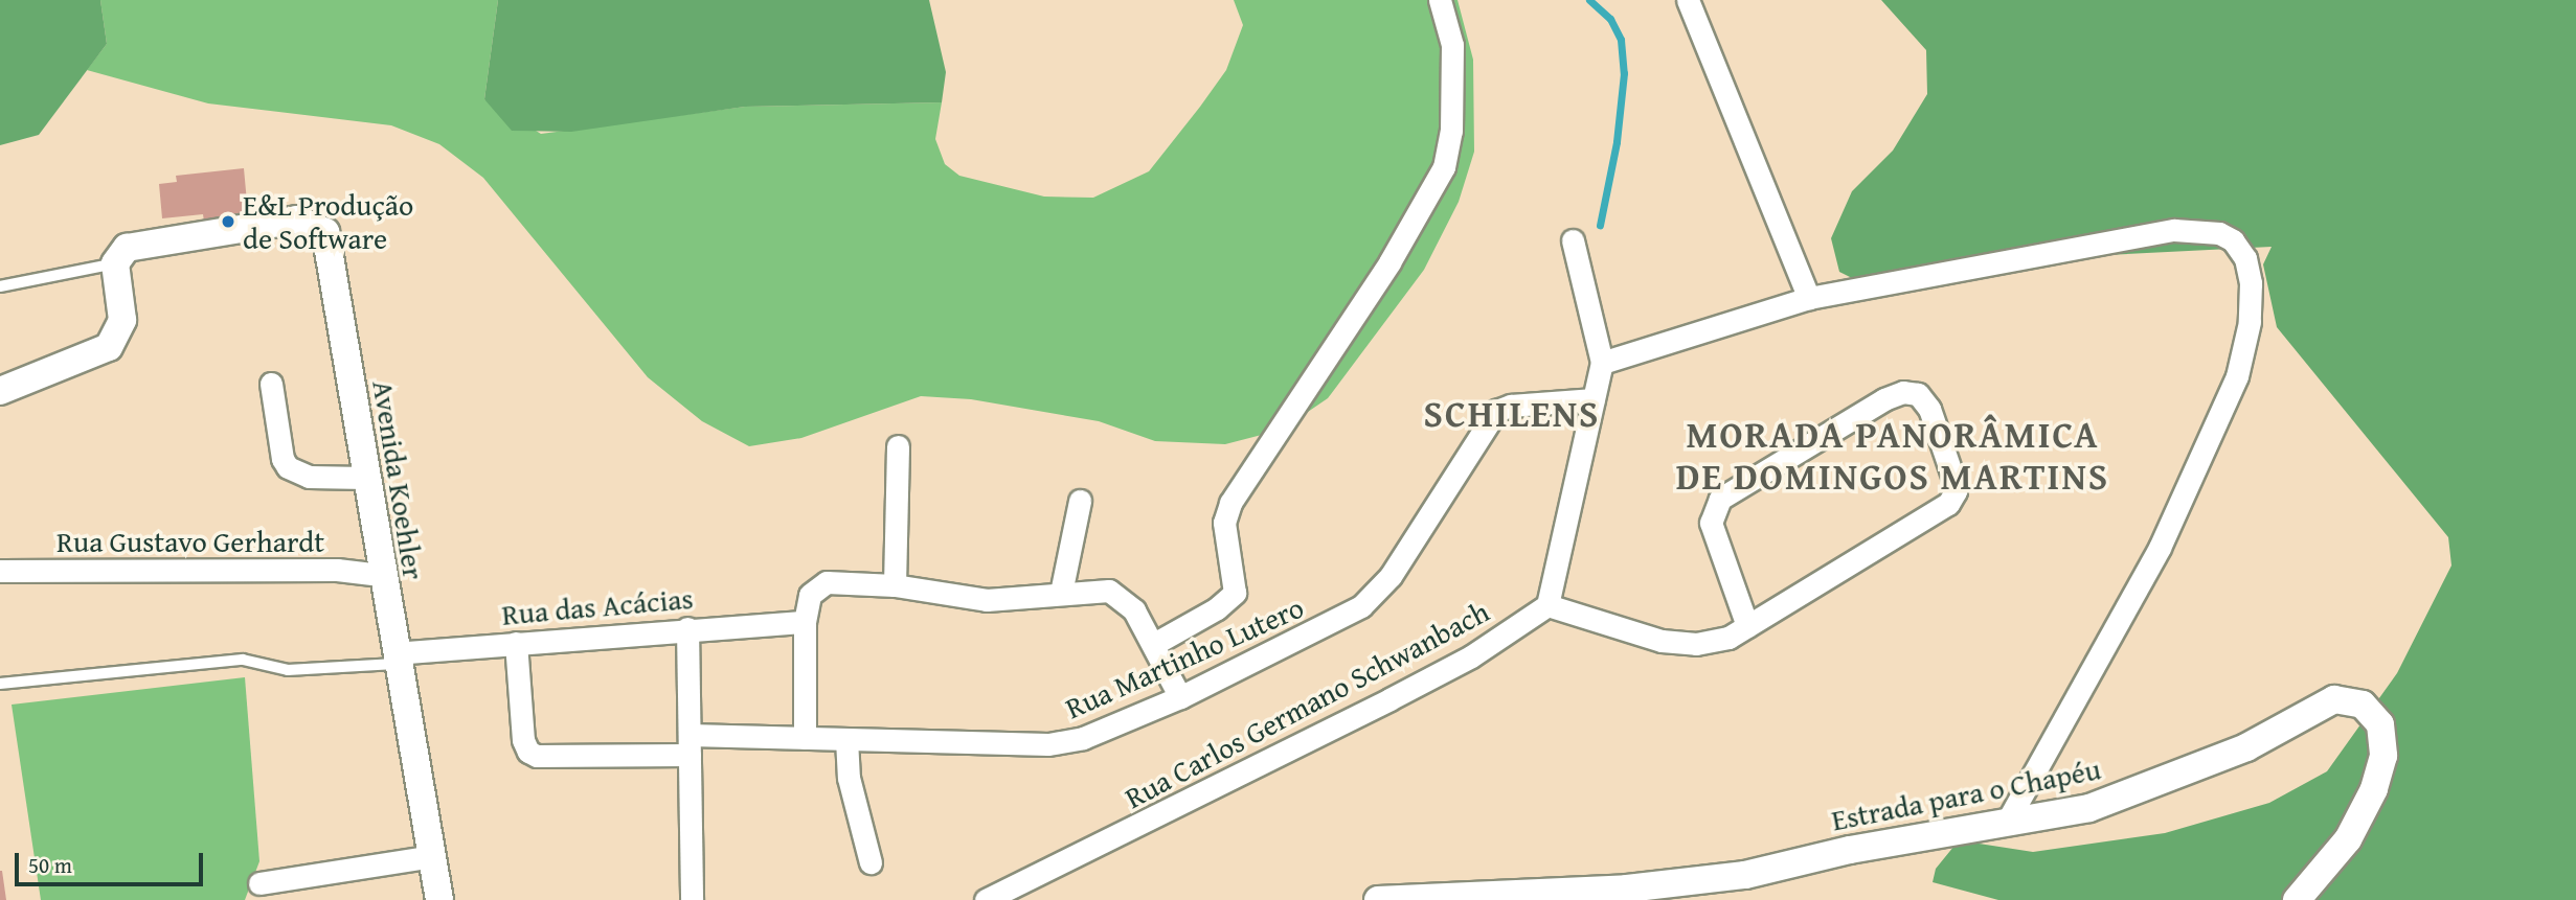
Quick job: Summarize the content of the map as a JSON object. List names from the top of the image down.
{
  "streets": {
    "street": [
      "Avenida Koehler",
      "Rua Gustavo Gerhardt",
      "Rua das Acácias",
      "Rua Martinho Lutero",
      "Rua Carlos Germano Schwanbach",
      "Estrada para o Chapéu"
    ]
  },
  "crossings": [
    ["Avenida Koehler", "Rua Gustavo Gerhardt"],
    ["Avenida Koehler", "Rua das Acácias"],
    ["Rua das Acácias", "Rua Martinho Lutero"]
  ],
  "districts": ["SCHILENS", "MORADA PANORÂMICA DE DOMINGOS MARTINS"],
  "places": ["E&L Produção de Software"],
  "scale_bar": "50 m"
}
